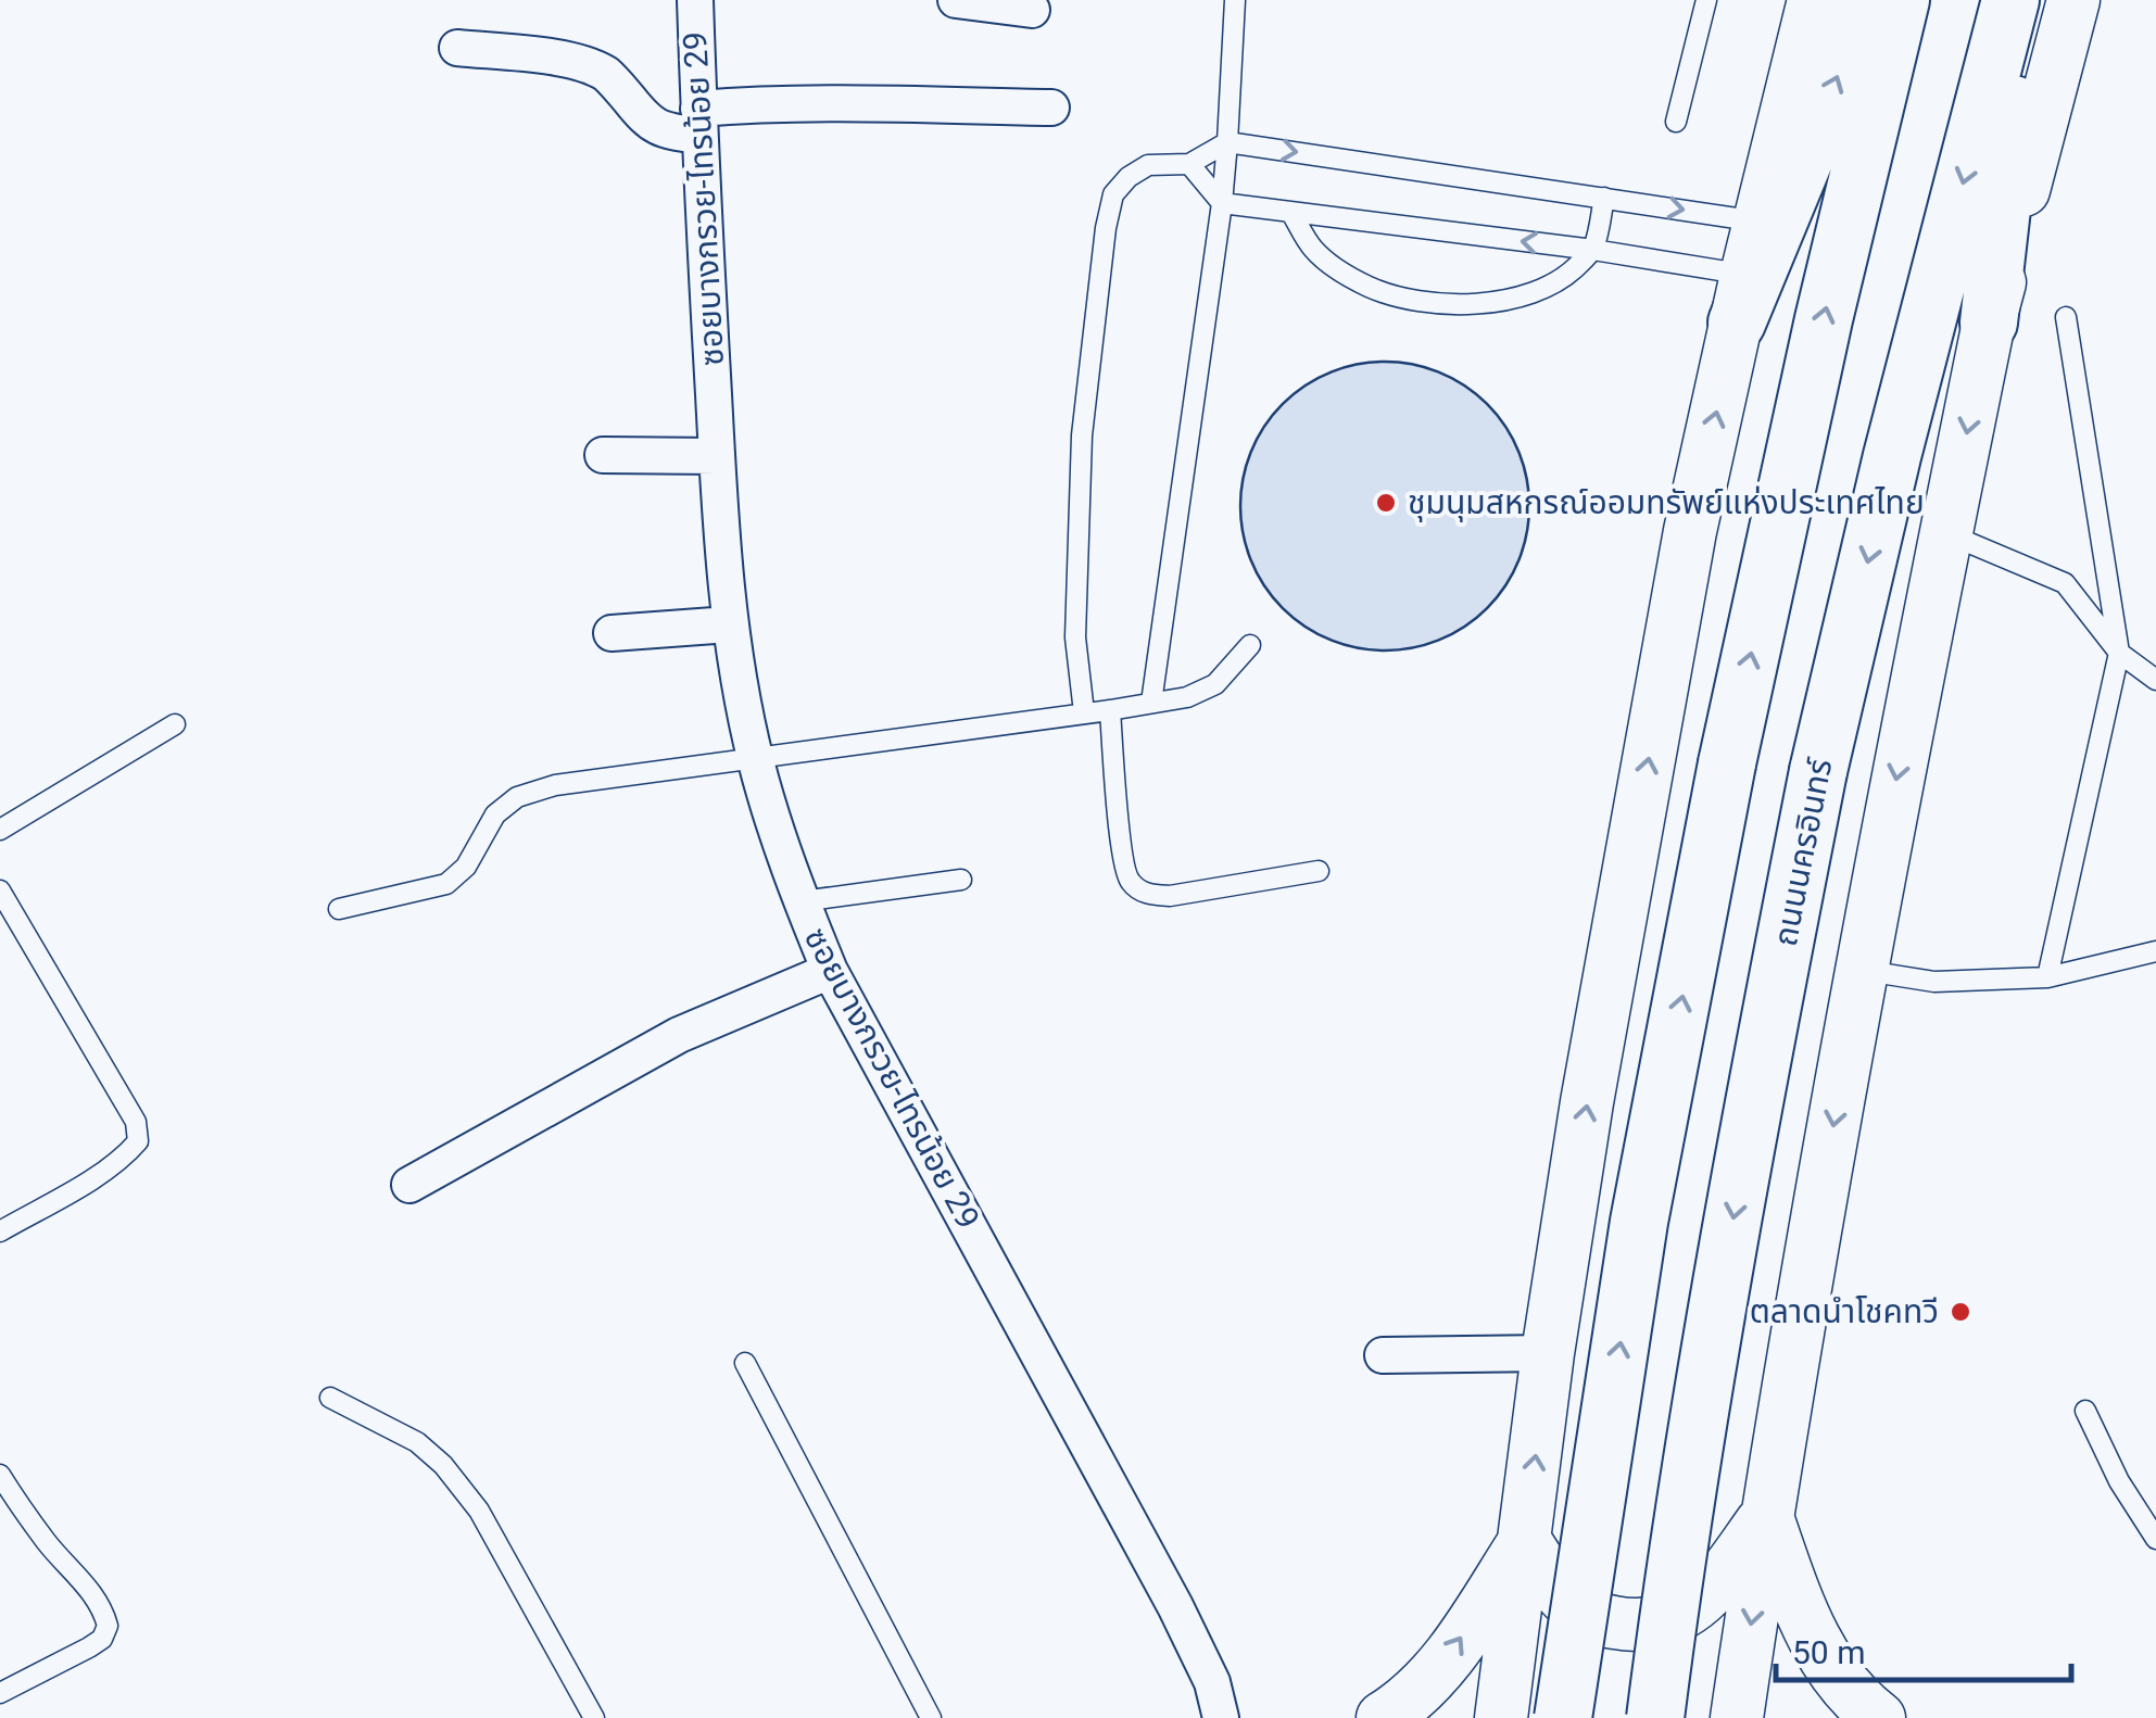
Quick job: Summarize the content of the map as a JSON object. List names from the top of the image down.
{
  "streets": {
    "main road": ["ถนนนครอินทร์"],
    "street": ["ซอยบางกรวย-ไทรน้อย 29"]
  },
  "places": ["ชุมนุมสหกรณ์ออมทรัพย์แห่งประเทศไทย", "ตลาดนำโชคทวี"],
  "scale_bar": "50 m"
}
